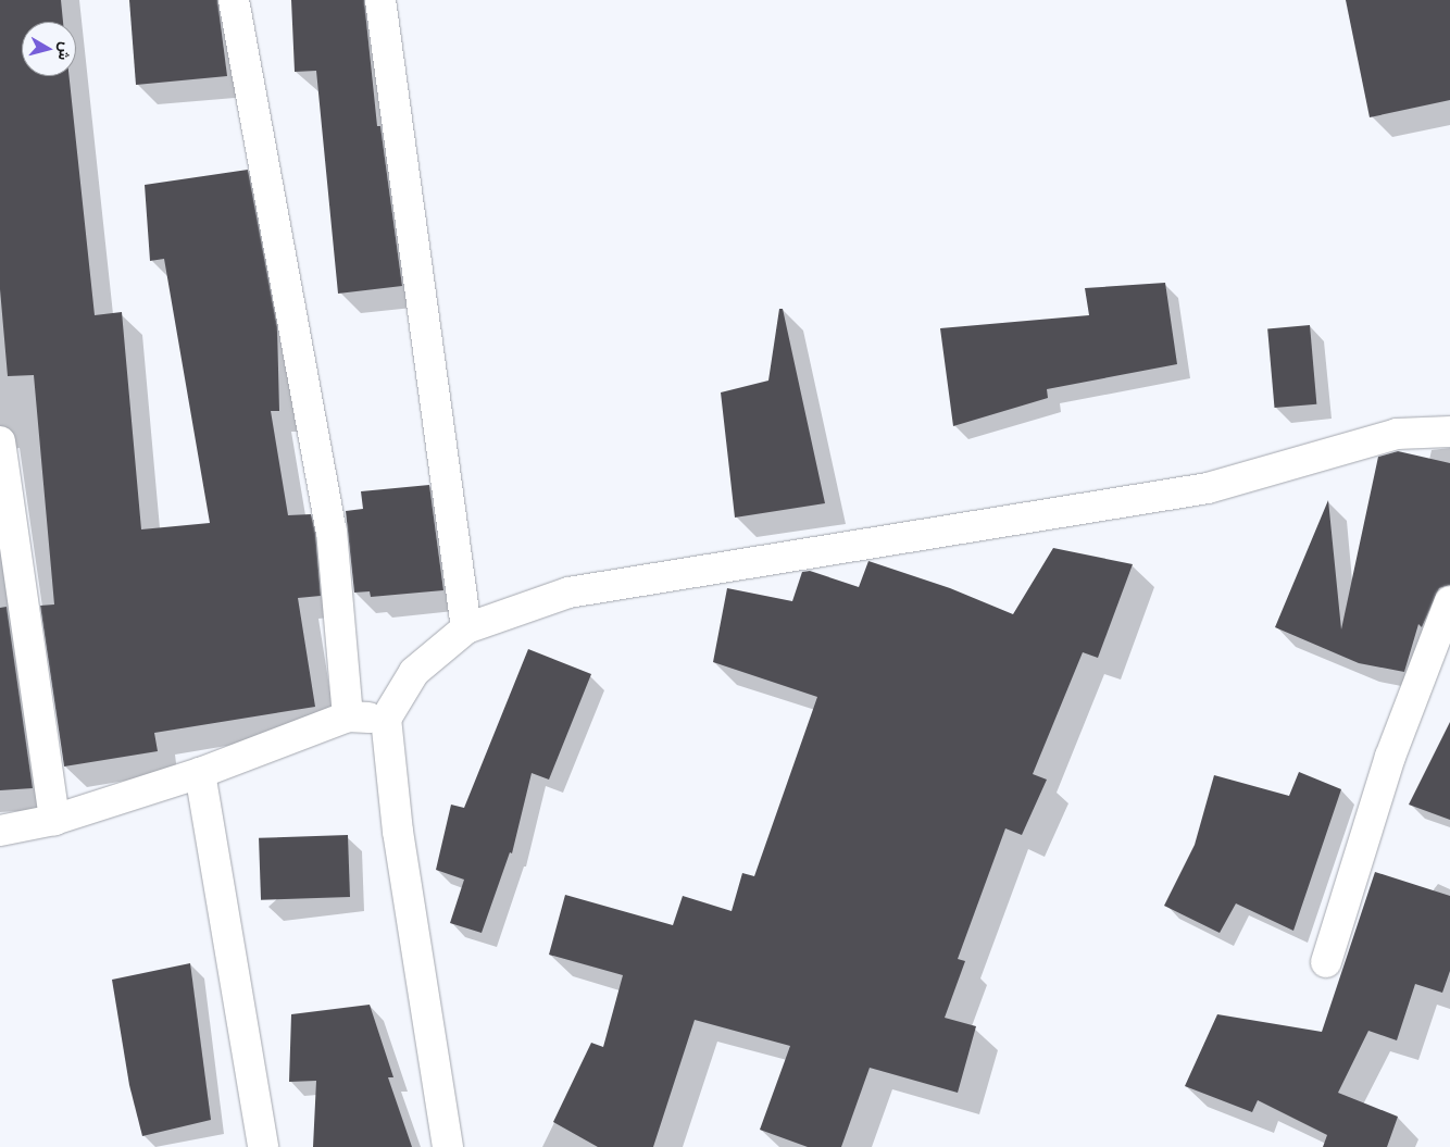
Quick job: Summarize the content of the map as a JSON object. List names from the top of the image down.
{
  "north": "right"
}
